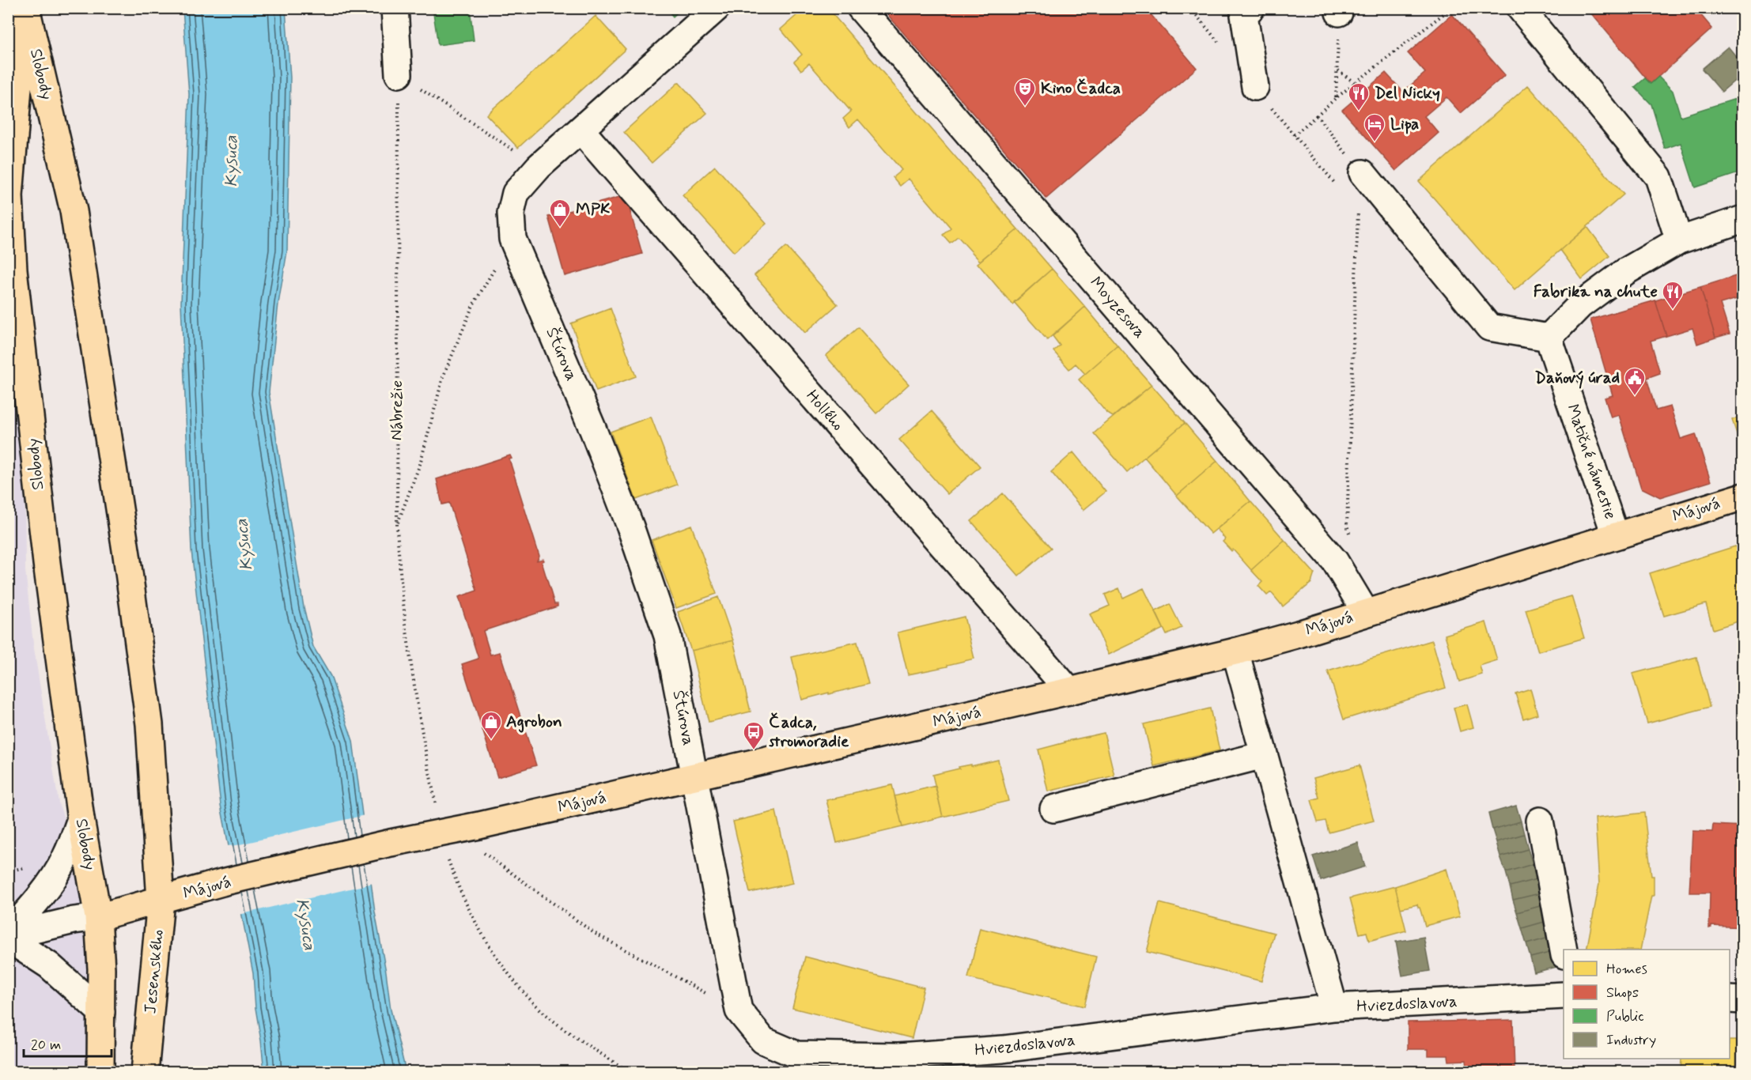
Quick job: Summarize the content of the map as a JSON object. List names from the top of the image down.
{
  "streets": {
    "main road": ["Slobody", "Májová", "Jesenského"],
    "street": [
      "Moyzesova",
      "Štúrova",
      "Hollého",
      "Matičné námestie",
      "Hviezdoslavova"
    ],
    "path": ["Nábrežie"]
  },
  "crossings": [
    ["Slobody", "Májová"],
    ["Slobody", "Jesenského"],
    ["Moyzesova", "Májová"],
    ["Štúrova", "Hollého"],
    ["Štúrova", "Májová"],
    ["Štúrova", "Hviezdoslavova"],
    ["Hollého", "Májová"],
    ["Matičné námestie", "Májová"],
    ["Májová", "Jesenského"],
    ["Májová", "Hviezdoslavova"]
  ],
  "water": ["Kysuca"],
  "places": {
    "theatre": ["Kino Čadca"],
    "restaurant": ["Del Nicky", "Fabrika na chute"],
    "hotel": ["Lipa"],
    "shop": ["MPK", "Agrobon"],
    "public building": ["Daňový úrad"],
    "bus stop": ["Čadca, stromoradie"]
  },
  "legend": [
    "Homes",
    "Shops",
    "Public",
    "Industry"
  ],
  "scale_bar": "20 m"
}
